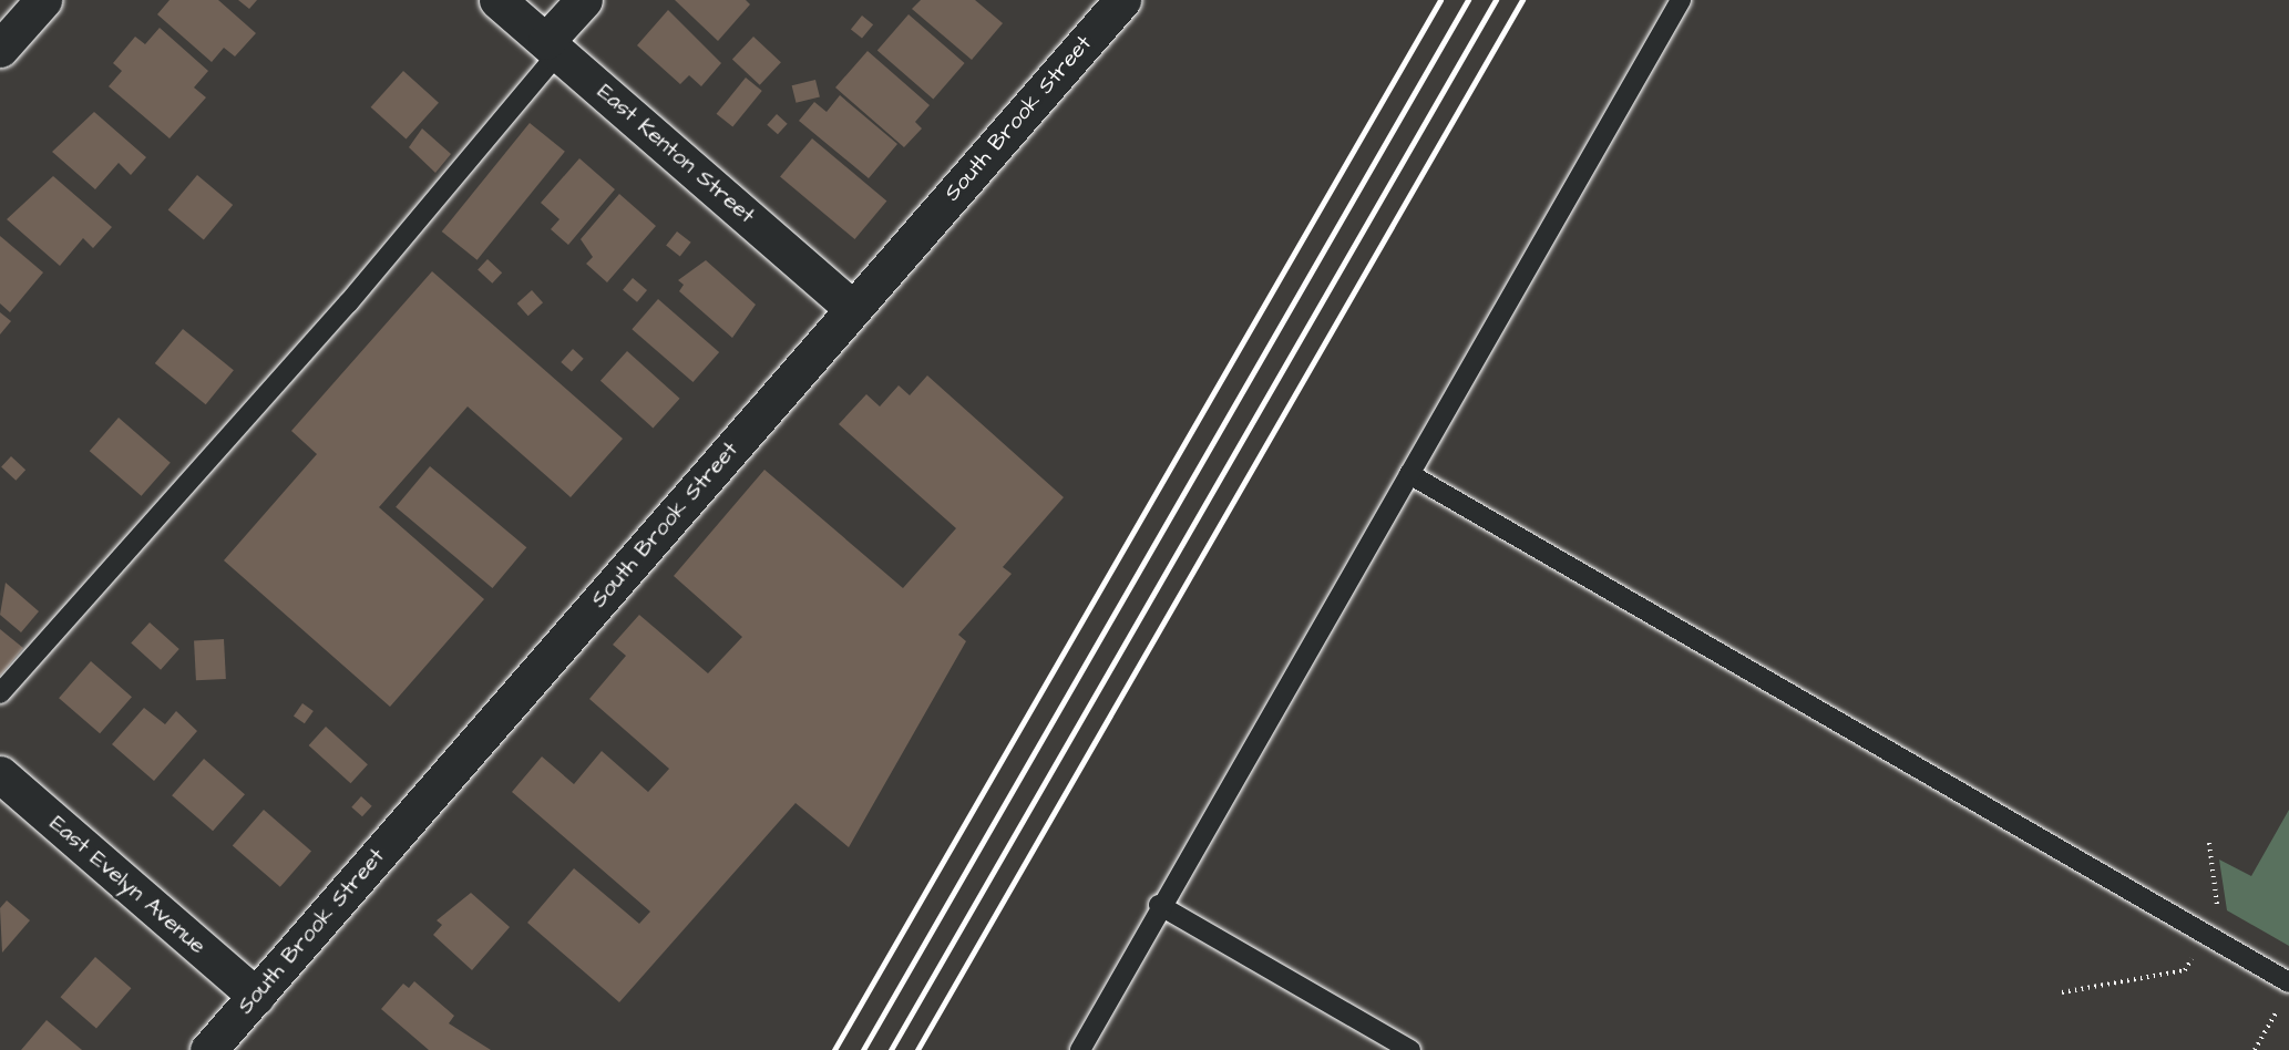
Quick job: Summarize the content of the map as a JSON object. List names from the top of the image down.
{
  "streets": {
    "street": ["South Brook Street", "East Kenton Street", "East Evelyn Avenue"]
  },
  "crossings": [
    ["South Brook Street", "East Kenton Street"],
    ["South Brook Street", "East Evelyn Avenue"]
  ]
}
